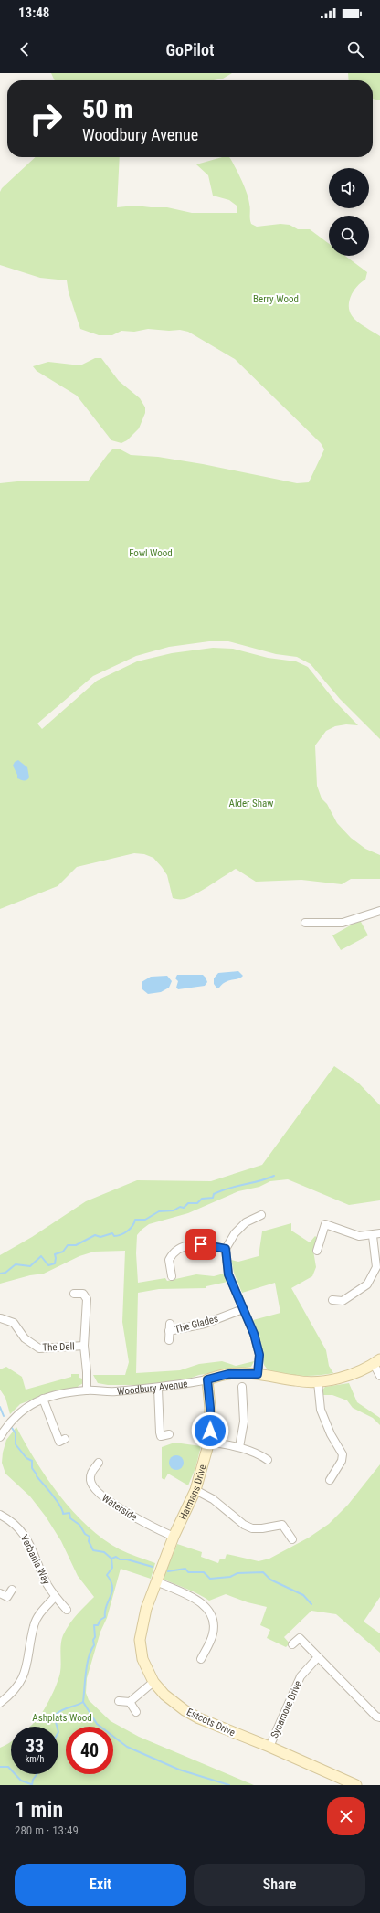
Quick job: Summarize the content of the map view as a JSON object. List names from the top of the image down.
{
  "streets": {
    "street": [
      "The Glades",
      "The Dell",
      "Woodbury Avenue",
      "Harmans Drive",
      "Waterside",
      "Verbania Way",
      "Sycamore Drive",
      "Estcots Drive"
    ]
  },
  "crossings": [
    ["The Dell", "Woodbury Avenue"],
    ["Woodbury Avenue", "Harmans Drive"],
    ["Harmans Drive", "Waterside"],
    ["Harmans Drive", "Estcots Drive"],
    ["Waterside", "Estcots Drive"],
    ["Sycamore Drive", "Estcots Drive"]
  ],
  "parks": [
    "Berry Wood",
    "Fowl Wood",
    "Alder Shaw",
    "Ashplats Wood"
  ],
  "page": {
    "status": "13:48",
    "header": "GoPilot",
    "turn": ["50 m", "Woodbury Avenue"],
    "speed": "33 km/h",
    "limit": "40",
    "heading": ["1 min", "280 m · 13:49"],
    "buttons": ["Exit", "Share"]
  }
}
